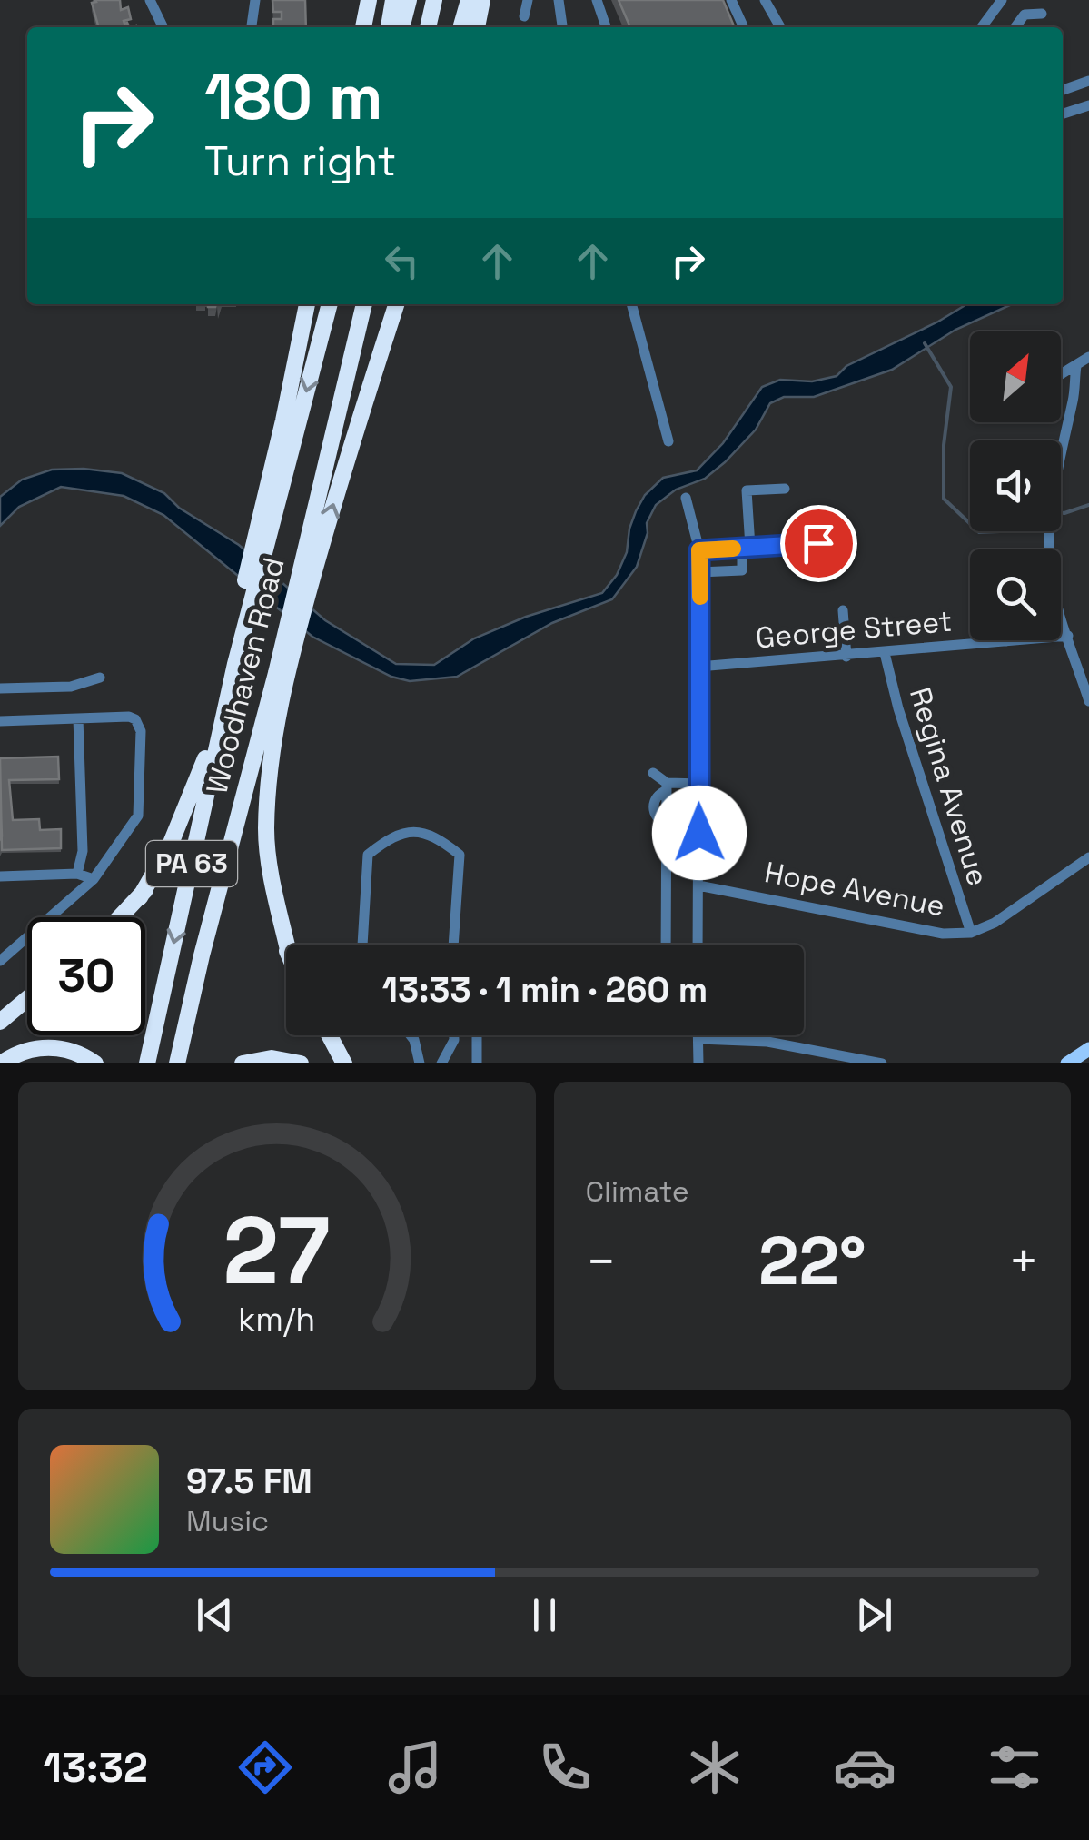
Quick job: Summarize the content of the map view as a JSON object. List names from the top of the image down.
{
  "streets": {
    "highway": ["Woodhaven Road", "PA 63"],
    "street": ["George Street", "Regina Avenue", "Hope Avenue"]
  },
  "crossings": [
    ["George Street", "Regina Avenue"],
    ["Regina Avenue", "Hope Avenue"]
  ],
  "north": "top right",
  "page": {
    "turn": ["180 m", "Turn right"],
    "limit": "30",
    "trip": "13:33 · 1 min · 260 m",
    "tile": "Climate",
    "heat": ["−", "22°", "+"],
    "song": ["97.5 FM", "Music"],
    "tabs": "13:32",
    "gauge": ["27", "km/h"]
  }
}
